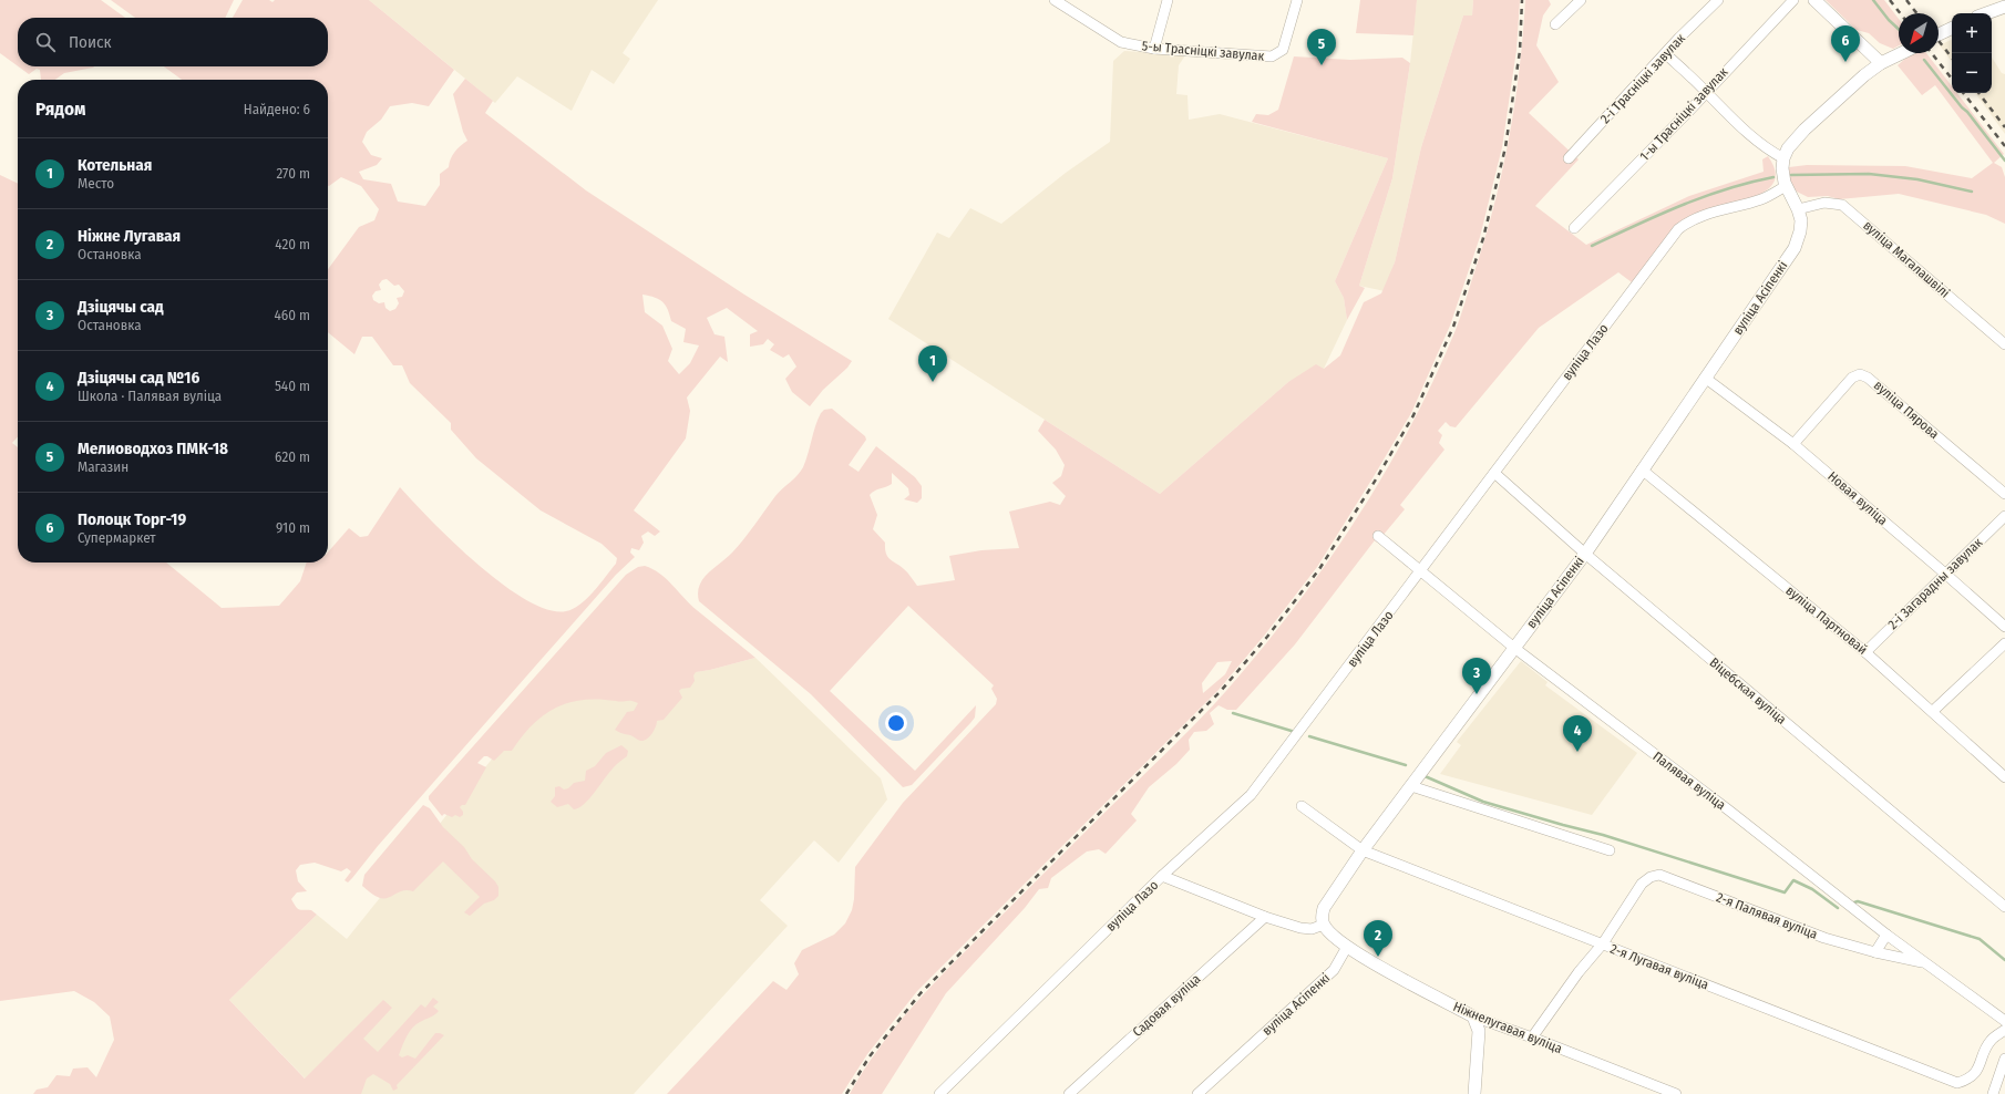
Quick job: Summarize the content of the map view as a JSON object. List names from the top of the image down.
{
  "streets": {
    "street": [
      "5-ы Трасніцкі завулак",
      "2-і Трасніцкі завулак",
      "1-ы Трасніцкі завулак",
      "вуліца Магалашвілі",
      "вуліца Асіпенкі",
      "вуліца Лазо",
      "вуліца Пярова",
      "Новая вуліца",
      "2-і Загарадны завулак",
      "вуліца Партновай",
      "Віцебская вуліца",
      "Палявая вуліца",
      "2-я Палявая вуліца",
      "2-я Лугавая вуліца",
      "Садовая вуліца",
      "Ніжнелугавая вуліца"
    ]
  },
  "crossings": [
    ["вуліца Магалашвілі", "вуліца Асіпенкі"],
    ["вуліца Асіпенкі", "вуліца Лазо"],
    ["вуліца Асіпенкі", "Новая вуліца"],
    ["вуліца Асіпенкі", "вуліца Партновай"],
    ["вуліца Асіпенкі", "Віцебская вуліца"],
    ["вуліца Асіпенкі", "Палявая вуліца"],
    ["вуліца Асіпенкі", "2-я Лугавая вуліца"],
    ["вуліца Асіпенкі", "Ніжнелугавая вуліца"],
    ["вуліца Лазо", "Віцебская вуліца"],
    ["вуліца Лазо", "Палявая вуліца"],
    ["вуліца Пярова", "Новая вуліца"],
    ["Новая вуліца", "2-і Загарадны завулак"],
    ["2-і Загарадны завулак", "вуліца Партновай"],
    ["Палявая вуліца", "2-я Палявая вуліца"],
    ["2-я Палявая вуліца", "2-я Лугавая вуліца"]
  ],
  "north": "bottom left",
  "page": {
    "map_buttons": ["+", "−"],
    "search": "Поиск",
    "pins": [
      "6",
      "5",
      "1",
      "3",
      "4",
      "2"
    ],
    "heading": ["Рядом", "Найдено: 6"],
    "list": [
      {
        "mark": "1",
        "name": "Котельная",
        "note": "Место",
        "value": "270 m"
      },
      {
        "mark": "2",
        "name": "Ніжне Лугавая",
        "note": "Остановка",
        "value": "420 m"
      },
      {
        "mark": "3",
        "name": "Дзіцячы сад",
        "note": "Остановка",
        "value": "460 m"
      },
      {
        "mark": "4",
        "name": "Дзіцячы сад №16",
        "note": "Школа · Палявая вуліца",
        "value": "540 m"
      },
      {
        "mark": "5",
        "name": "Мелиоводхоз ПМК-18",
        "note": "Магазин",
        "value": "620 m"
      },
      {
        "mark": "6",
        "name": "Полоцк Торг-19",
        "note": "Супермаркет",
        "value": "910 m"
      }
    ]
  }
}
